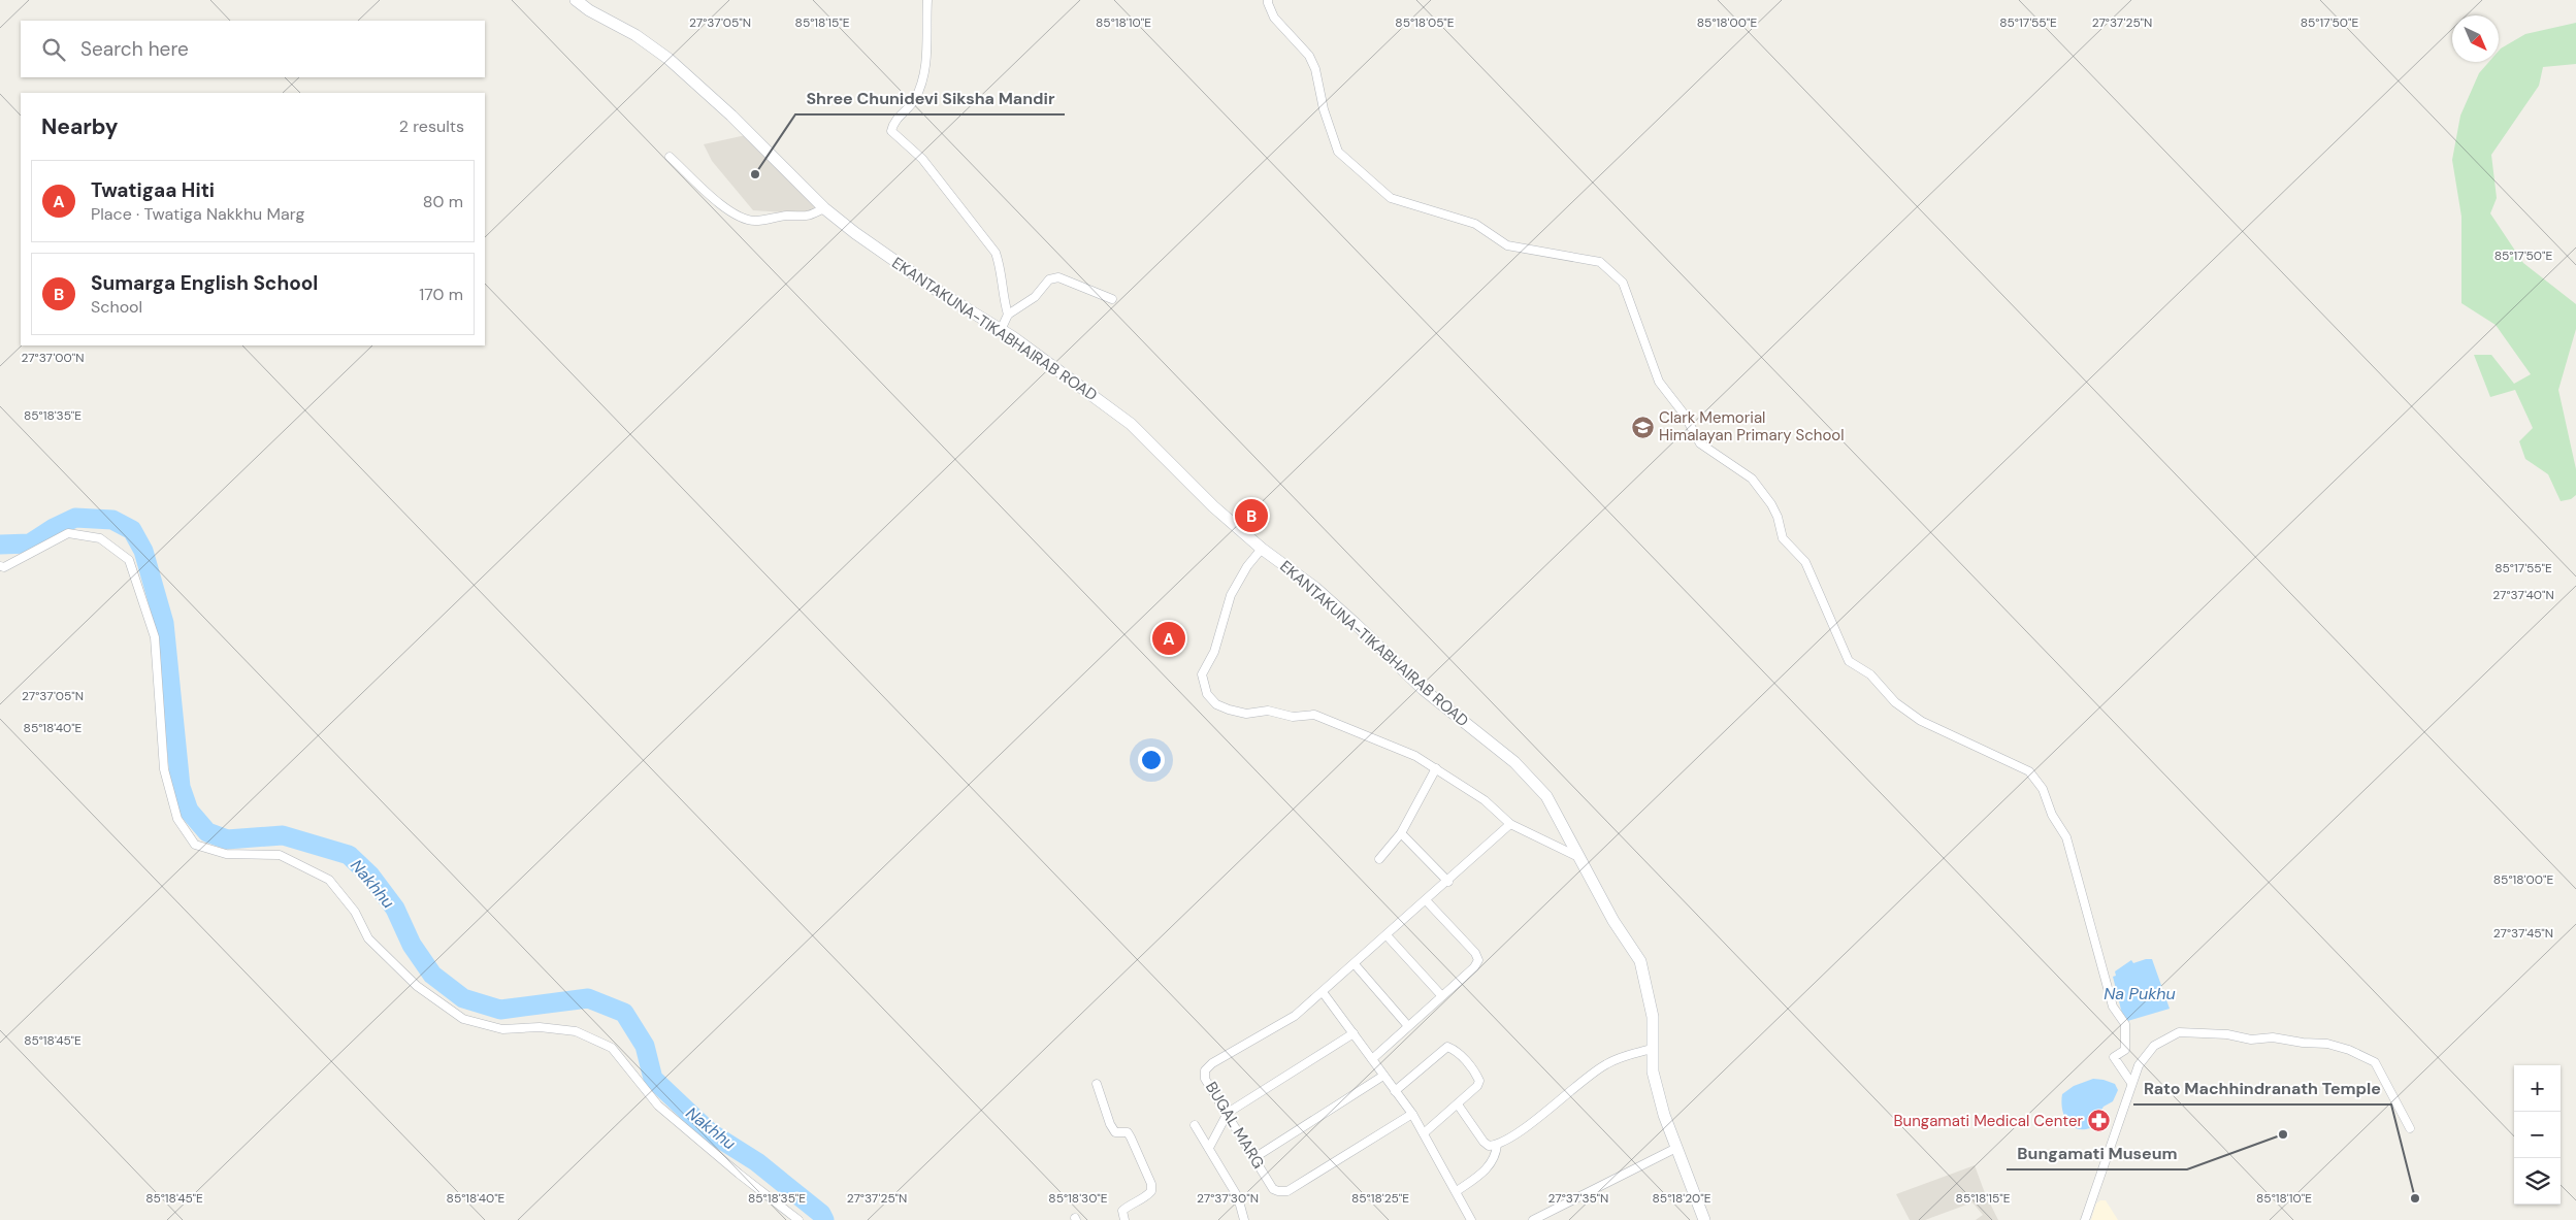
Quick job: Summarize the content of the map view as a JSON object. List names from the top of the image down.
{
  "streets": {
    "main road": ["EKANTAKUNA-TIKABHAIRAB ROAD"],
    "street": ["BUGAL MARG"]
  },
  "water": ["Nakhhu", "Na Pukhu"],
  "places": {
    "other": ["Shree Chunidevi Siksha Mandir", "Bungamati Museum", "Rato Machhindranath Temple"],
    "school or university": ["Clark Memorial Himalayan Primary School"],
    "pharmacy": ["Bungamati Medical Center"]
  },
  "north": "bottom right",
  "page": {
    "search": "Search here",
    "heading": ["Nearby", "2 results"],
    "list": [
      {
        "mark": "A",
        "name": "Twatigaa Hiti",
        "note": "Place · Twatiga Nakkhu Marg",
        "value": "80 m"
      },
      {
        "mark": "B",
        "name": "Sumarga English School",
        "note": "School",
        "value": "170 m"
      }
    ],
    "pins": ["B", "A"],
    "map_buttons": ["+", "−"]
  },
  "coordinates": [
    "27°37'05\"N",
    "27°37'25\"N",
    "85°18'15\"E",
    "85°18'10\"E",
    "85°18'05\"E",
    "85°18'00\"E",
    "85°17'55\"E",
    "85°17'50\"E",
    "27°37'00\"N",
    "85°18'35\"E",
    "27°37'40\"N",
    "85°18'40\"E",
    "27°37'45\"N",
    "85°18'45\"E",
    "85°18'30\"E",
    "85°18'25\"E",
    "85°18'20\"E",
    "27°37'30\"N",
    "27°37'35\"N"
  ]
}
